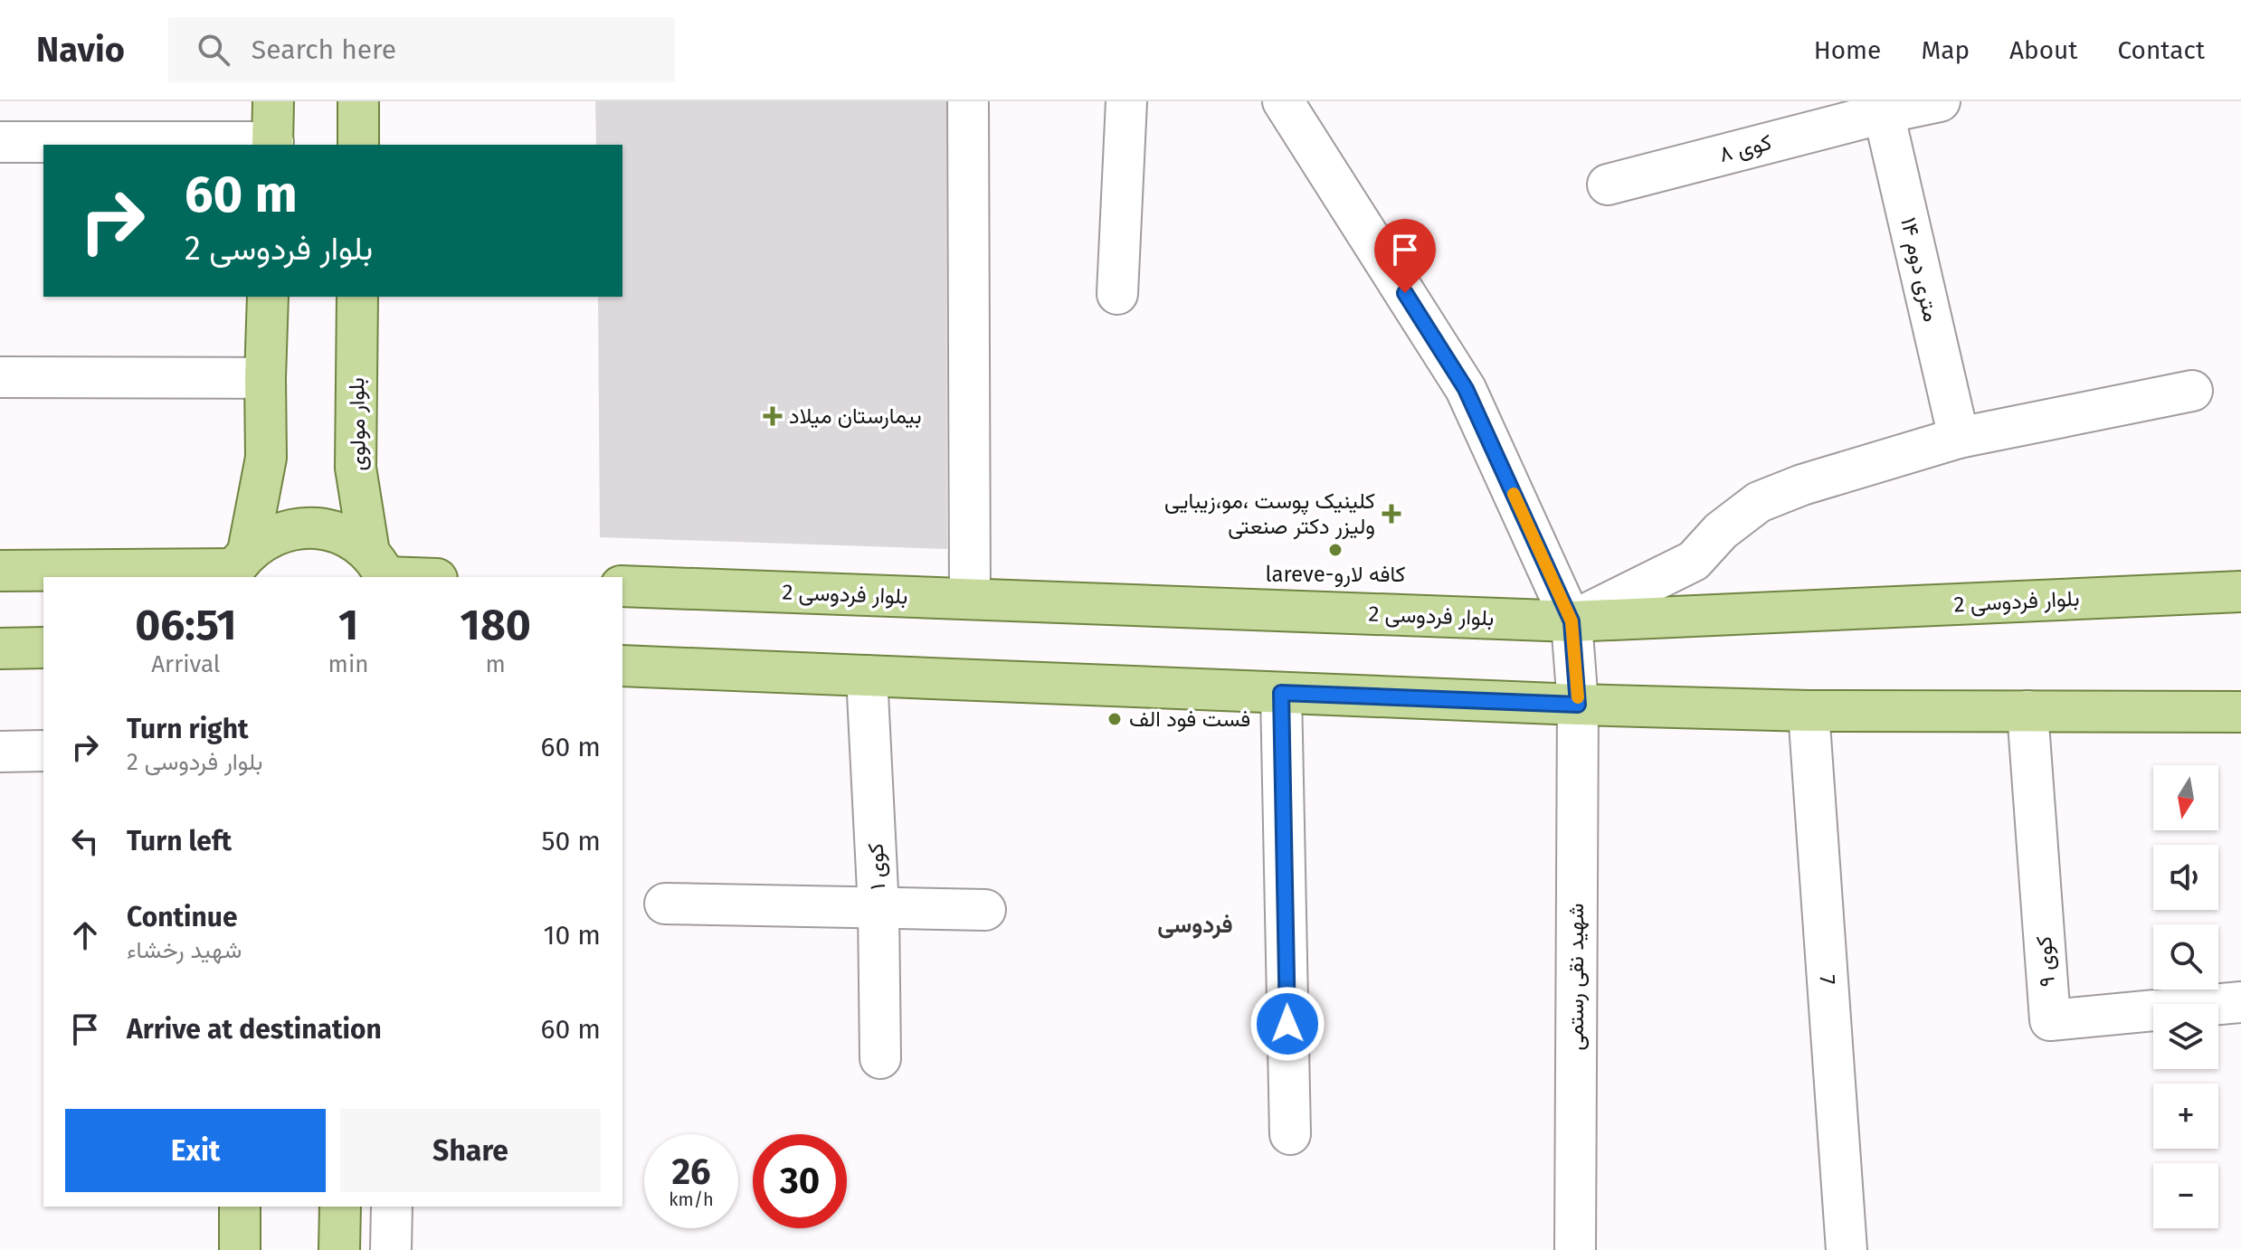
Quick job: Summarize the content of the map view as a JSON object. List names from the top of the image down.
{
  "streets": {
    "main road": ["بلوار مولوی", "بلوار فردوسی 2"],
    "street": [
      "کوی ۸",
      "۱۴ متری دوم",
      "کوی ۱",
      "کوی ۹",
      "شهید نقی رستمی",
      "7"
    ]
  },
  "crossings": [
    ["کوی ۸", "۱۴ متری دوم"],
    ["بلوار فردوسی 2", "شهید نقی رستمی"]
  ],
  "districts": ["فردوسی"],
  "places": {
    "health": ["بیمارستان میلاد", "کلینیک پوست ،مو،زیبایی ولیزر دکتر صنعتی"],
    "other": ["lareve-کافه لارو", "فست فود الف"]
  },
  "north": "bottom",
  "page": {
    "header": "Navio",
    "search": "Search here",
    "nav": [
      "Home",
      "Map",
      "About",
      "Contact"
    ],
    "turn": ["60 m", "بلوار فردوسی 2"],
    "eta": [
      "06:51",
      "Arrival",
      "1",
      "min",
      "180",
      "m"
    ],
    "list": [
      {
        "name": "Turn right",
        "note": "بلوار فردوسی 2",
        "value": "60 m"
      },
      {
        "name": "Turn left",
        "value": "50 m"
      },
      {
        "name": "Continue",
        "note": "شهید رخشاء",
        "value": "10 m"
      },
      {
        "name": "Arrive at destination",
        "value": "60 m"
      }
    ],
    "map_buttons": ["+", "−"],
    "buttons": ["Exit", "Share"],
    "speed": "26 km/h",
    "limit": "30"
  }
}
